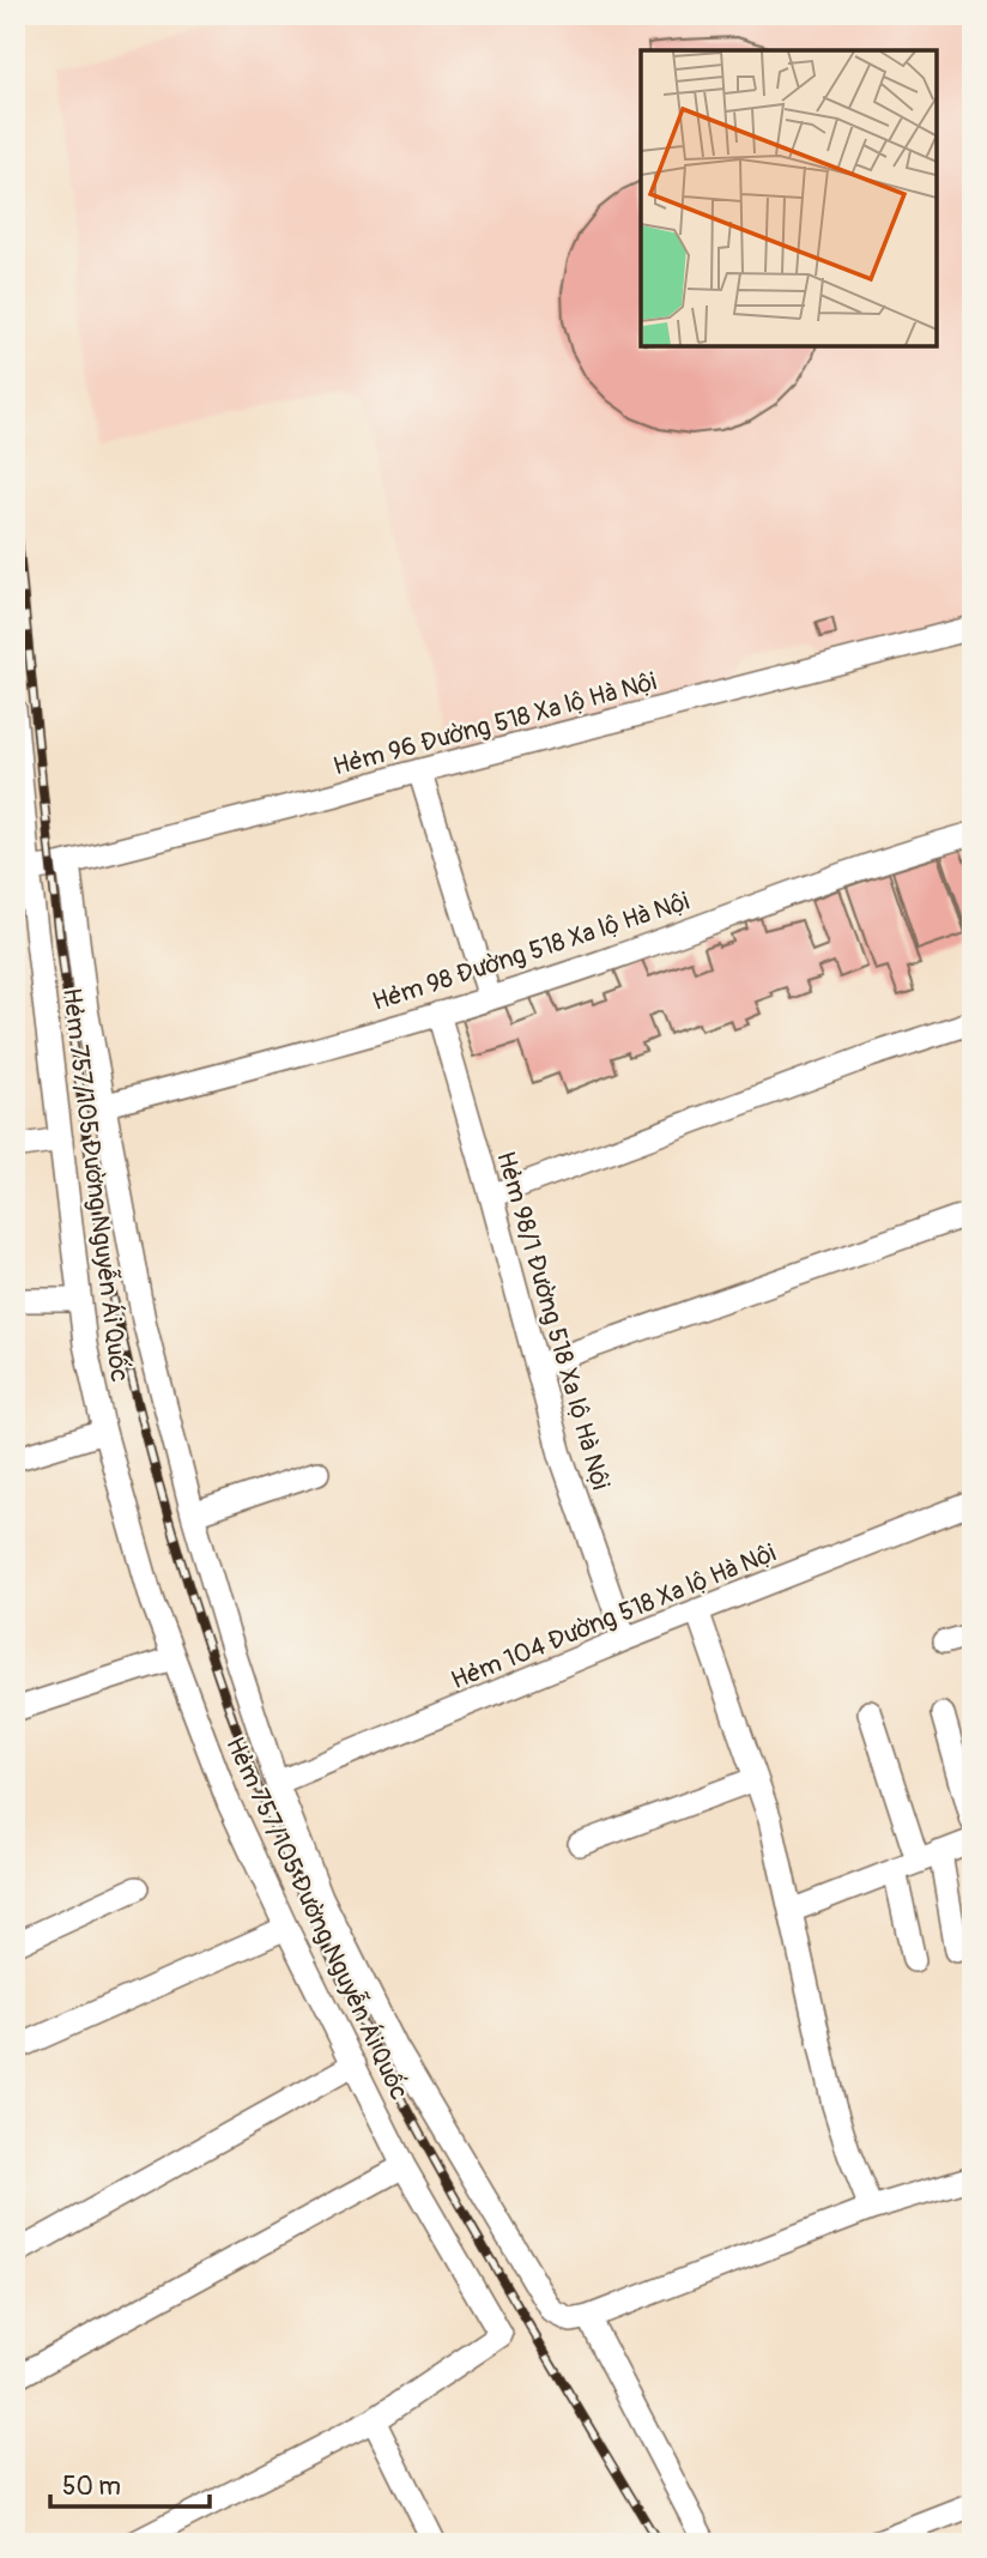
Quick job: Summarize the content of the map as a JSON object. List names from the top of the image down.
{
  "streets": {
    "street": [
      "Hẻm 96 Đường 518 Xa lộ Hà Nội",
      "Hẻm 98 Đường 518 Xa lộ Hà Nội",
      "Hẻm 757/105 Đường Nguyễn Ái Quốc",
      "Hẻm 98/1 Đường 518 Xa lộ Hà Nội",
      "Hẻm 104 Đường 518 Xa lộ Hà Nội"
    ]
  },
  "crossings": [
    ["Hẻm 96 Đường 518 Xa lộ Hà Nội", "Hẻm 757/105 Đường Nguyễn Ái Quốc"],
    ["Hẻm 98 Đường 518 Xa lộ Hà Nội", "Hẻm 98/1 Đường 518 Xa lộ Hà Nội"],
    ["Hẻm 98/1 Đường 518 Xa lộ Hà Nội", "Hẻm 104 Đường 518 Xa lộ Hà Nội"]
  ],
  "scale_bar": "50 m"
}
